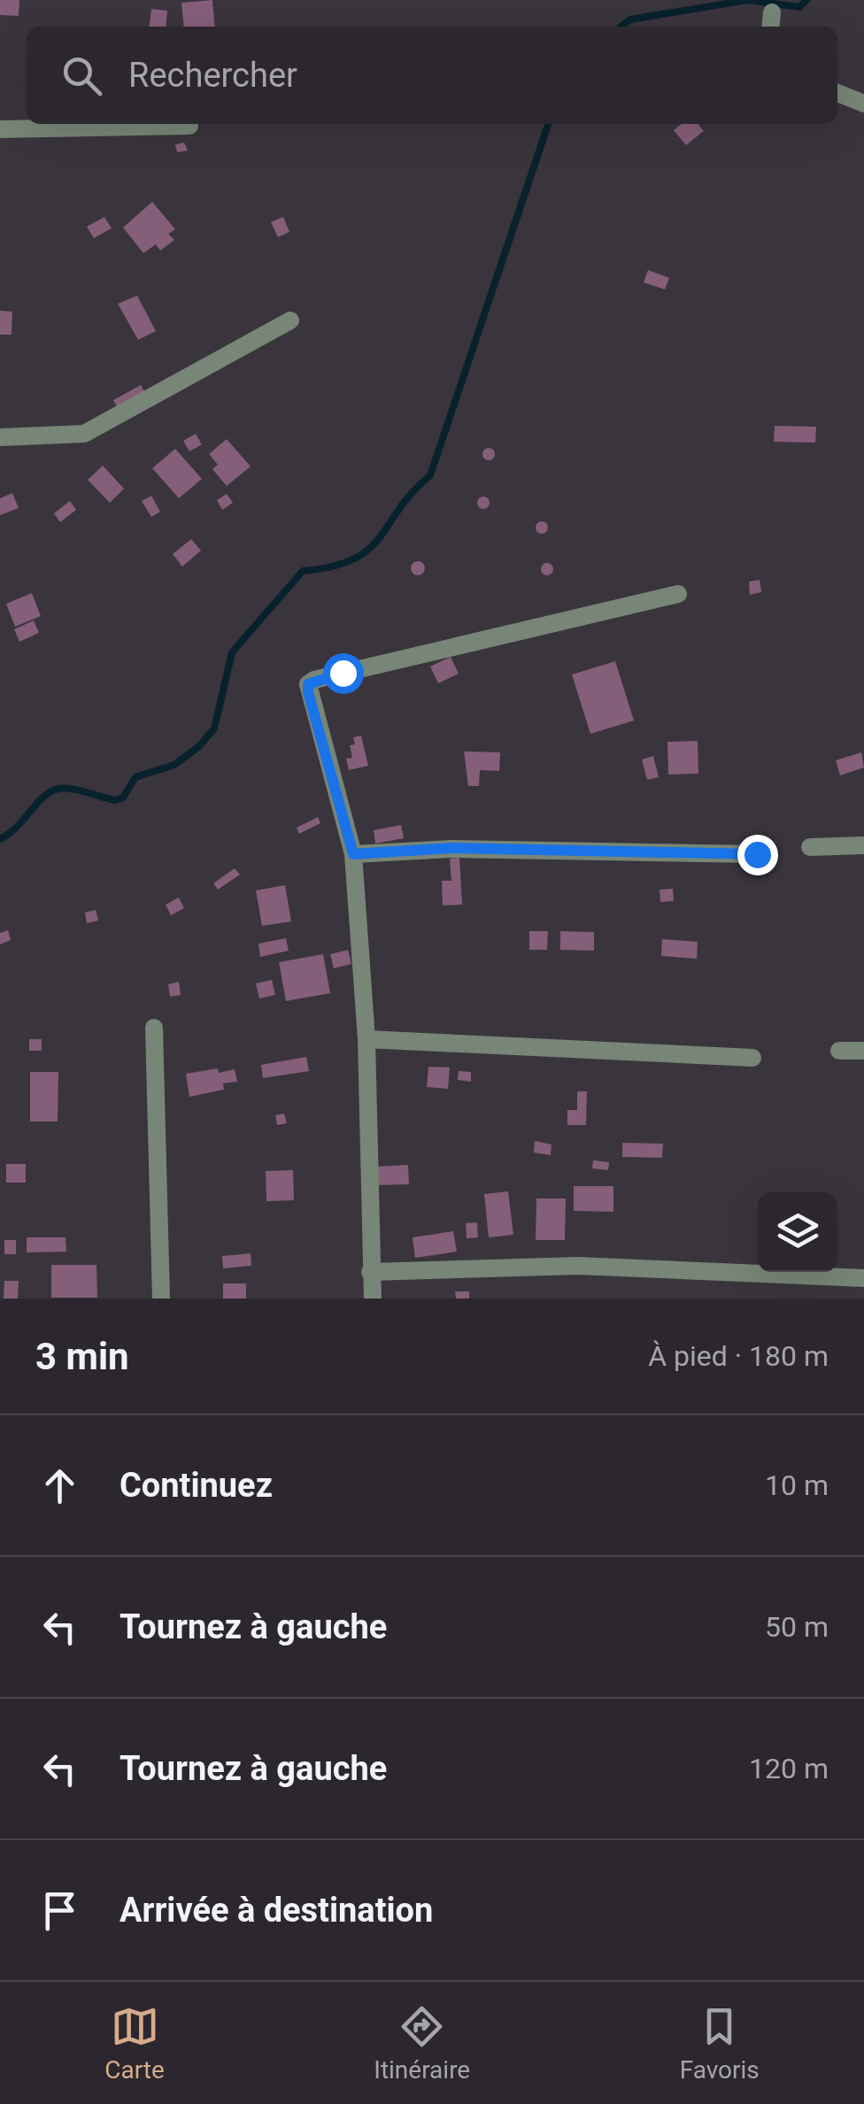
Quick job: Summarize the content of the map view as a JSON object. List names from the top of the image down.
{
  "page": {
    "search": "Rechercher",
    "heading": ["3 min", "À pied · 180 m"],
    "list": [
      ["Continuez", "10 m"],
      ["Tournez à gauche", "50 m"],
      ["Tournez à gauche", "120 m"],
      "Arrivée à destination"
    ],
    "nav": ["Carte", "Itinéraire", "Favoris"]
  }
}
